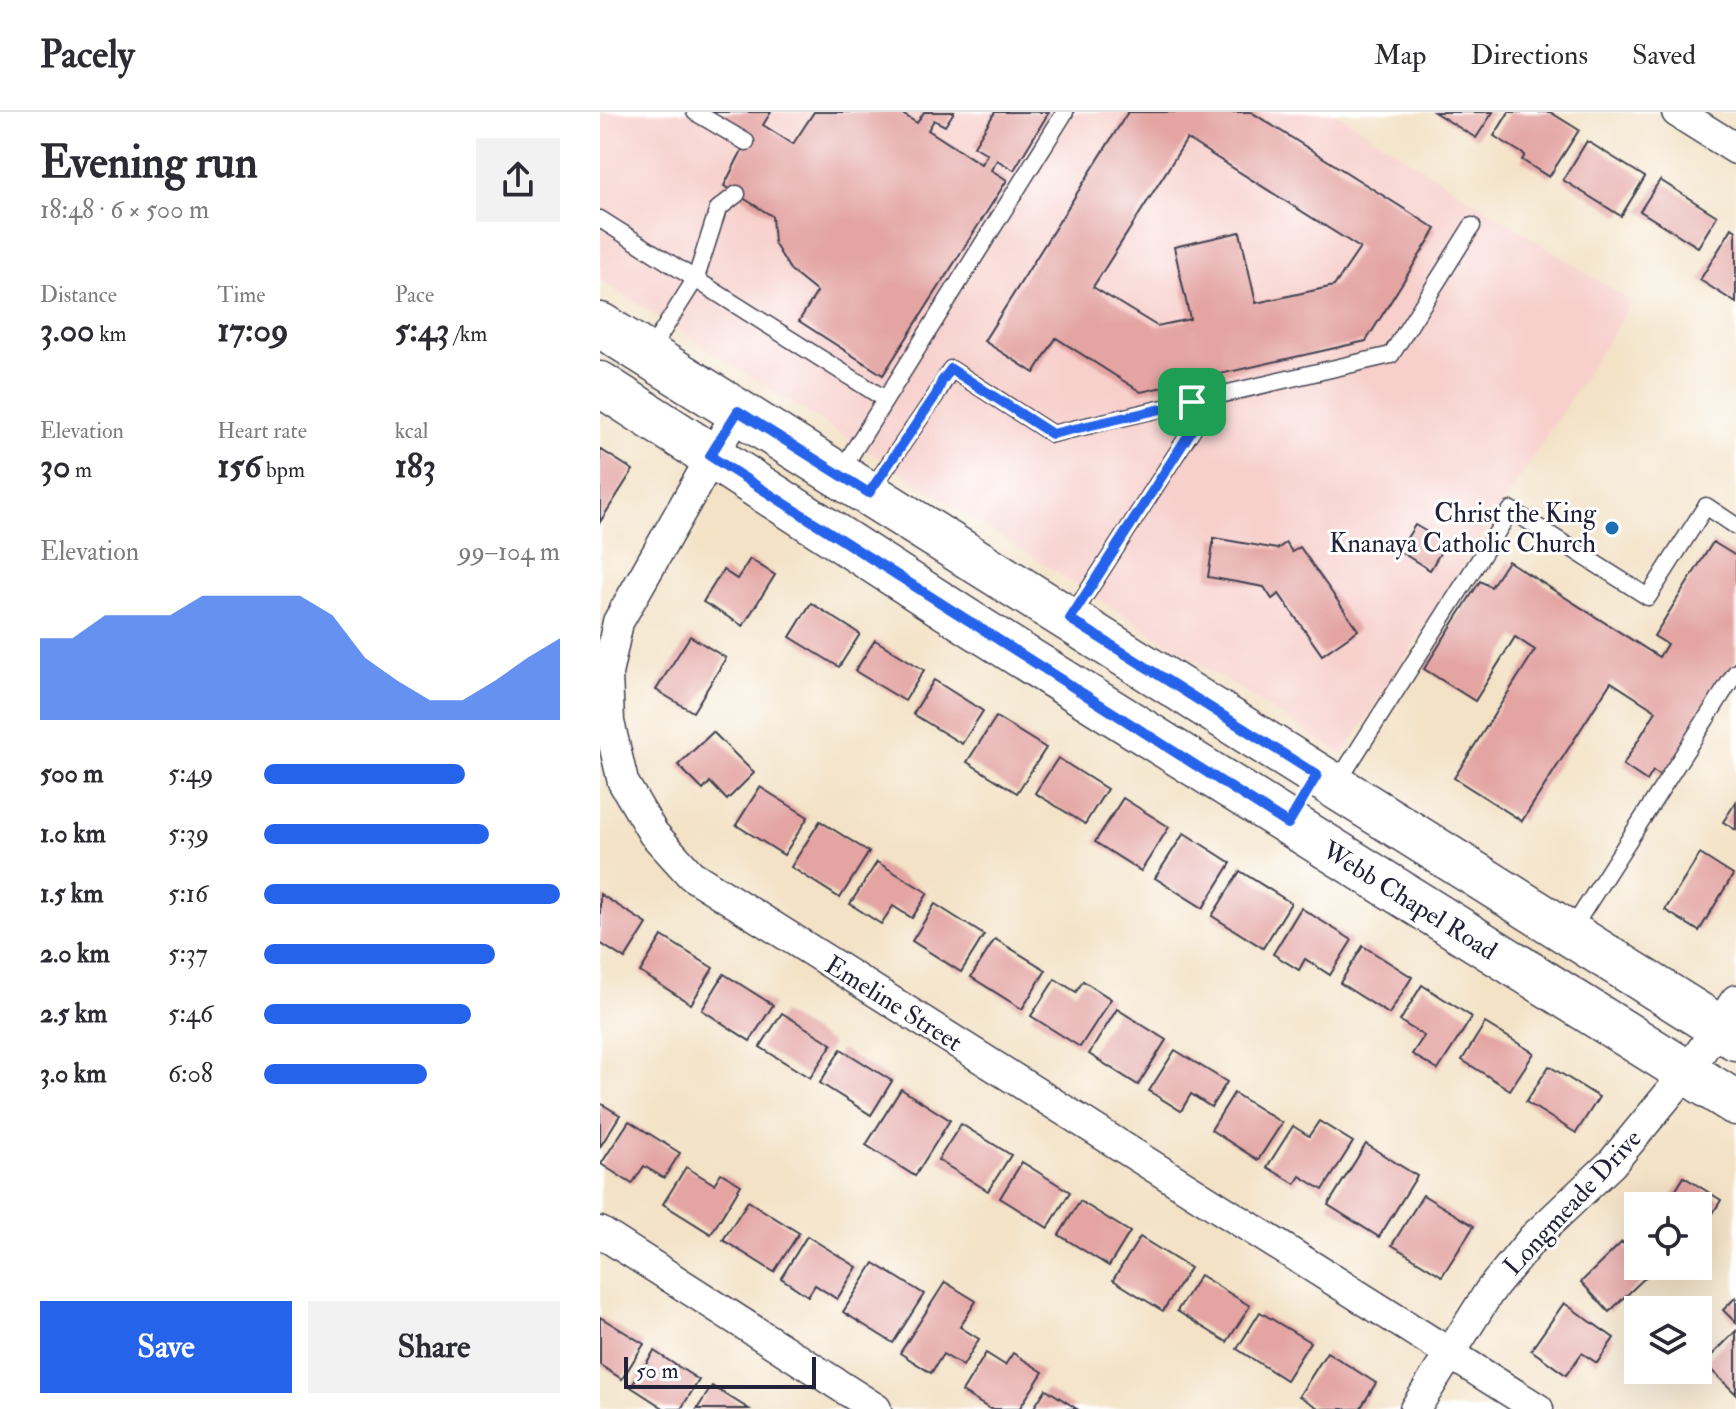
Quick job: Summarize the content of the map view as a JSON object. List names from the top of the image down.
{
  "streets": {
    "main road": ["Webb Chapel Road"],
    "street": ["Emeline Street", "Longmeade Drive"]
  },
  "crossings": [
    ["Webb Chapel Road", "Emeline Street"],
    ["Webb Chapel Road", "Longmeade Drive"],
    ["Emeline Street", "Longmeade Drive"]
  ],
  "places": ["Christ the King Knanaya Catholic Church"],
  "scale_bar": "50 m",
  "page": {
    "header": "Pacely",
    "nav": ["Map", "Directions", "Saved"],
    "heading": ["Evening run", "18:48 · 6 × 500 m"],
    "stats": [
      ["Distance", "3.00 km"],
      ["Time", "17:09"],
      ["Pace", "5:43 /km"],
      ["Elevation", "30 m"],
      ["Heart rate", "156 bpm"],
      ["kcal", "183"]
    ],
    "chart": ["Elevation", "99–104 m"],
    "list": [
      {
        "name": "500 m",
        "note": "5:49"
      },
      {
        "name": "1.0 km",
        "note": "5:39"
      },
      {
        "name": "1.5 km",
        "note": "5:16"
      },
      {
        "name": "2.0 km",
        "note": "5:37"
      },
      {
        "name": "2.5 km",
        "note": "5:46"
      },
      {
        "name": "3.0 km",
        "note": "6:08"
      }
    ],
    "buttons": ["Save", "Share"],
    "scale": "50 m"
  }
}
